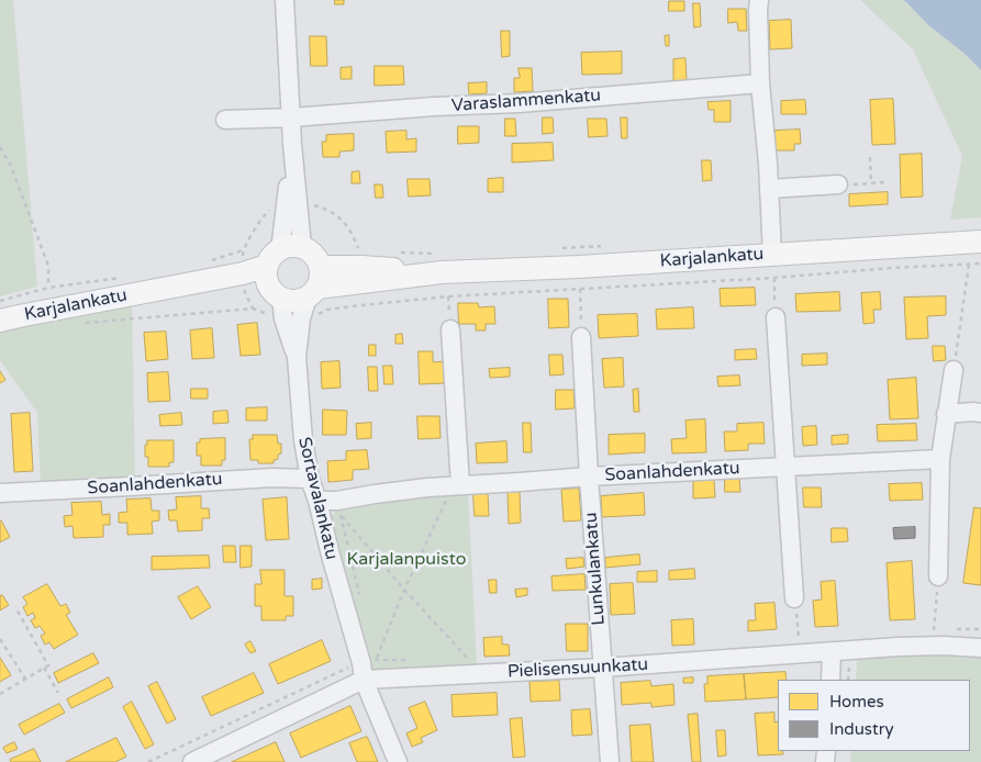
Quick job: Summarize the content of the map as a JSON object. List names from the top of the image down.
{
  "streets": {
    "main road": ["Karjalankatu"],
    "street": [
      "Varaslammenkatu",
      "Soanlahdenkatu",
      "Sortavalankatu",
      "Lunkulankatu",
      "Pielisensuunkatu"
    ]
  },
  "crossings": [
    ["Karjalankatu", "Sortavalankatu"],
    ["Soanlahdenkatu", "Sortavalankatu"],
    ["Soanlahdenkatu", "Lunkulankatu"],
    ["Sortavalankatu", "Pielisensuunkatu"],
    ["Lunkulankatu", "Pielisensuunkatu"]
  ],
  "parks": ["Karjalanpuisto"],
  "legend": ["Homes", "Industry"]
}
